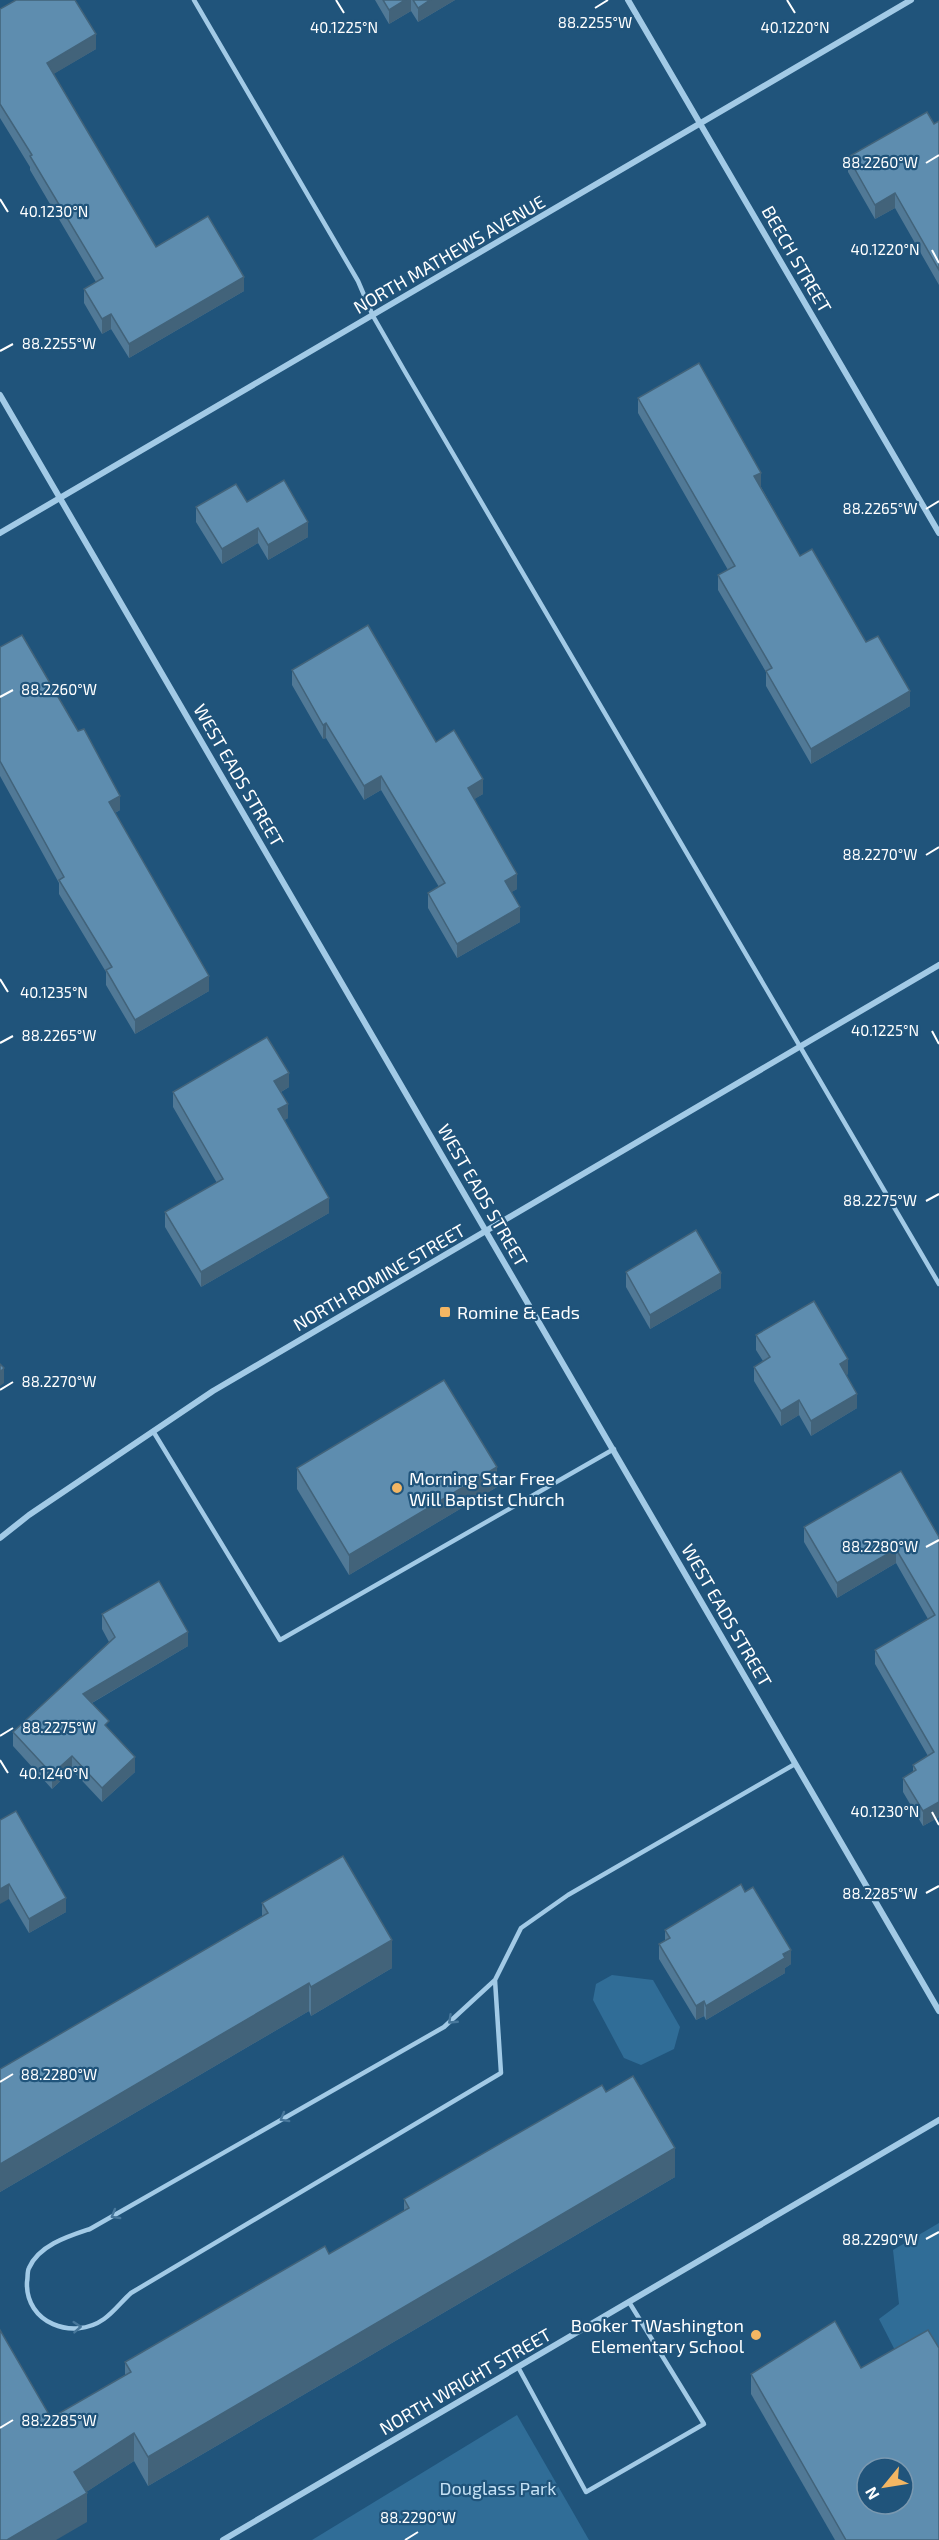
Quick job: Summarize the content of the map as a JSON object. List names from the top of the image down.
{
  "streets": {
    "street": [
      "NORTH MATHEWS AVENUE",
      "BEECH STREET",
      "WEST EADS STREET",
      "NORTH ROMINE STREET",
      "NORTH WRIGHT STREET"
    ]
  },
  "crossings": [
    ["NORTH MATHEWS AVENUE", "BEECH STREET"],
    ["NORTH MATHEWS AVENUE", "WEST EADS STREET"],
    ["WEST EADS STREET", "NORTH ROMINE STREET"]
  ],
  "parks": ["Douglass Park"],
  "places": {
    "transit": ["Romine & Eads"],
    "other": ["Morning Star Free Will Baptist Church", "Booker T Washington Elementary School"]
  },
  "north": "bottom left",
  "coordinates": [
    "88.2255°W",
    "40.1220°N",
    "40.1225°N",
    "88.2260°W",
    "40.1230°N",
    "88.2265°W",
    "88.2270°W",
    "40.1235°N",
    "88.2275°W",
    "88.2280°W",
    "40.1240°N",
    "88.2285°W",
    "88.2290°W"
  ]
}
